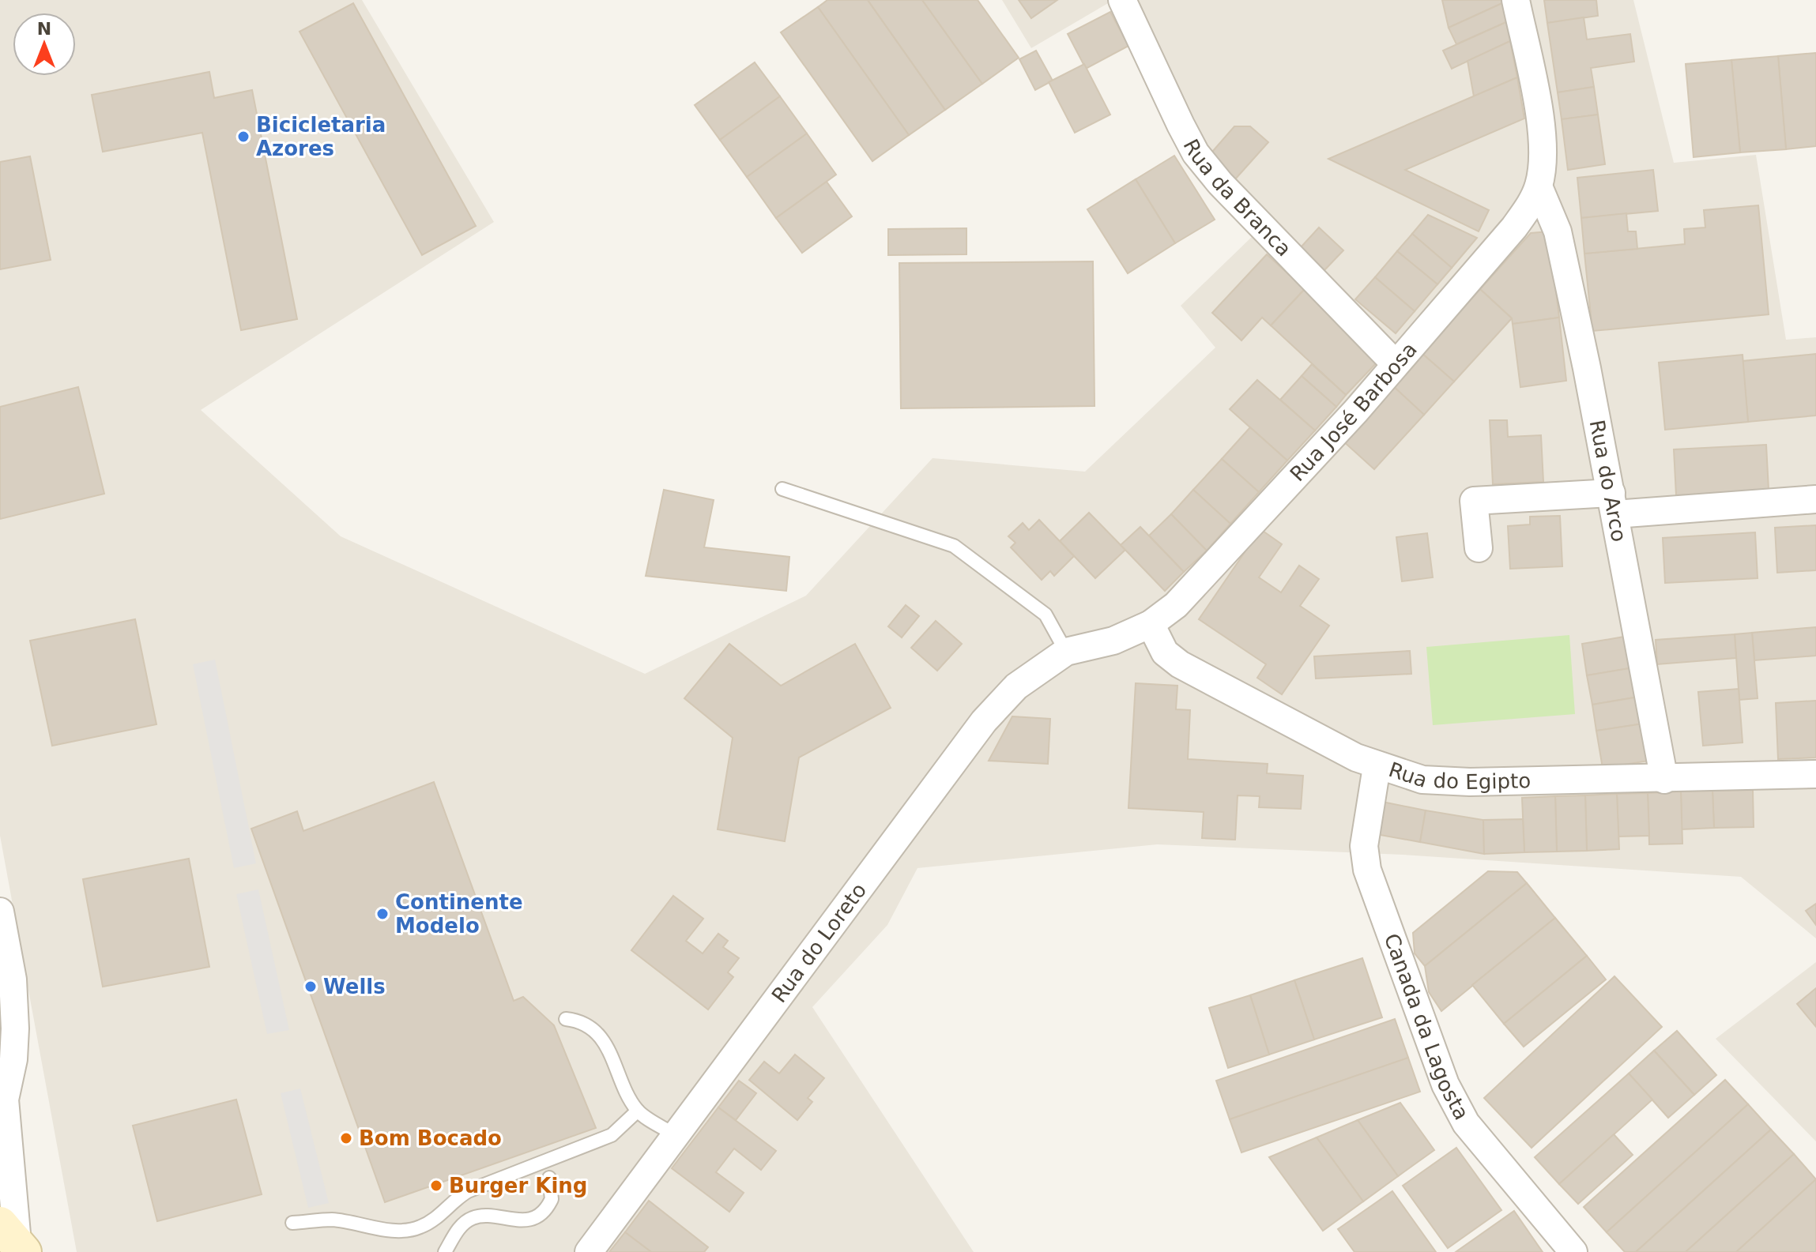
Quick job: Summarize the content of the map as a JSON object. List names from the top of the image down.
{
  "streets": {
    "street": [
      "Rua da Branca",
      "Rua José Barbosa",
      "Rua do Arco",
      "Rua do Egipto",
      "Rua do Loreto",
      "Canada da Lagosta"
    ]
  },
  "crossings": [
    ["Rua da Branca", "Rua José Barbosa"],
    ["Rua José Barbosa", "Rua do Arco"],
    ["Rua José Barbosa", "Rua do Egipto"],
    ["Rua José Barbosa", "Rua do Loreto"],
    ["Rua do Arco", "Rua do Egipto"],
    ["Rua do Egipto", "Canada da Lagosta"]
  ],
  "places": [
    "Bicicletaria Azores",
    "Continente Modelo",
    "Wells",
    "Bom Bocado",
    "Burger King"
  ],
  "north": "top"
}
